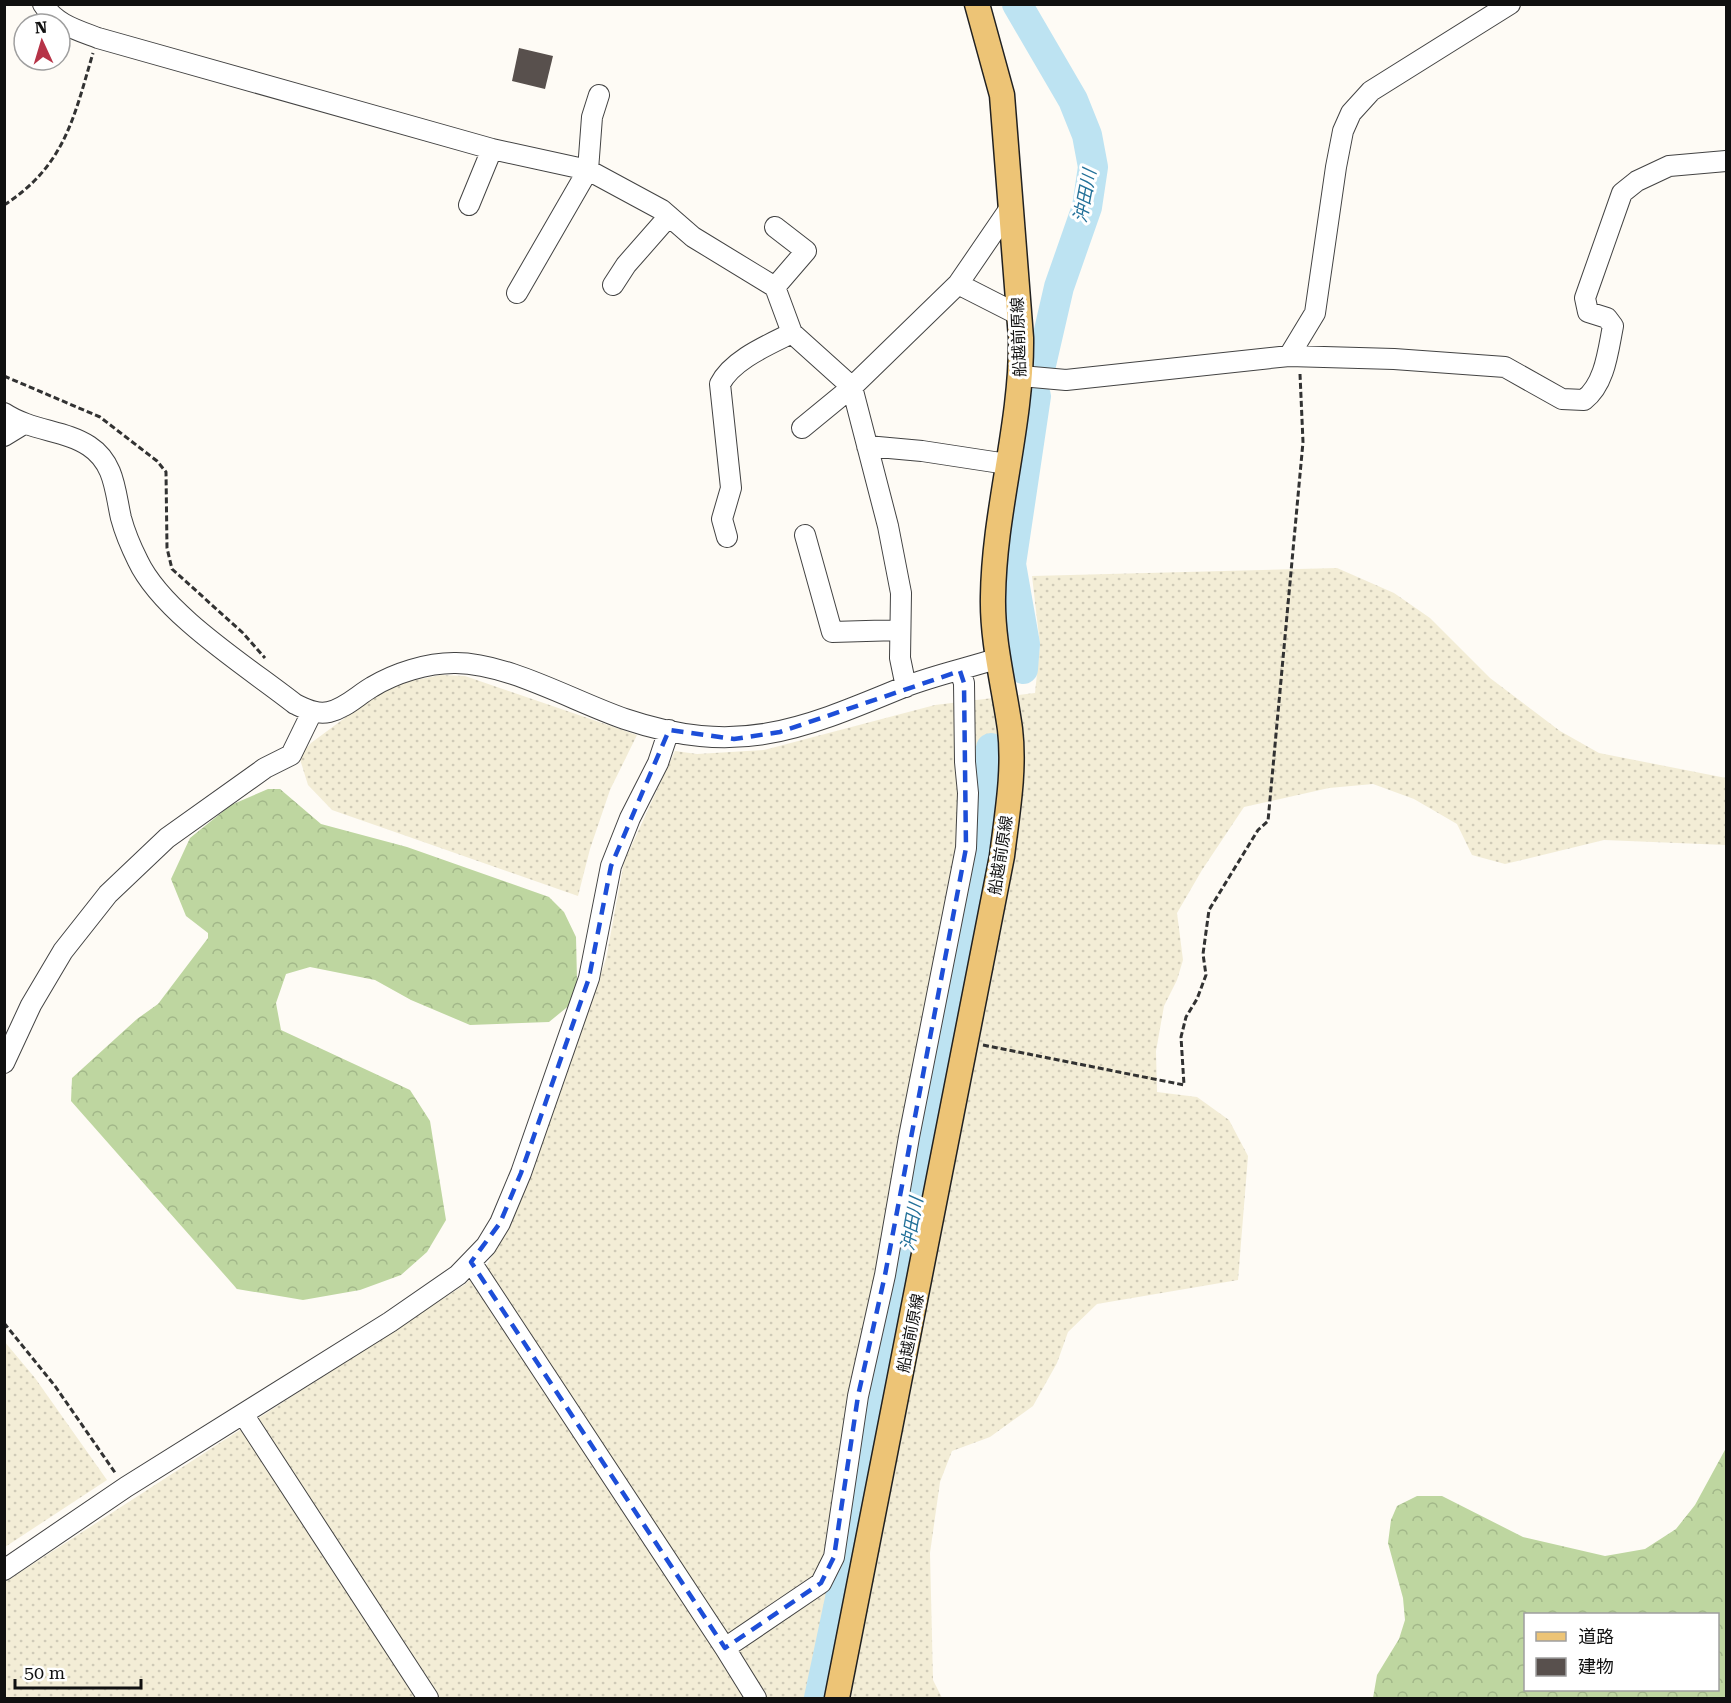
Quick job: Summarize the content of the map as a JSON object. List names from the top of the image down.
{
  "streets": {
    "main road": ["船越前原線"]
  },
  "water": ["沖田川"],
  "legend": ["道路", "建物"],
  "scale_bar": "50 m",
  "north": "top"
}
